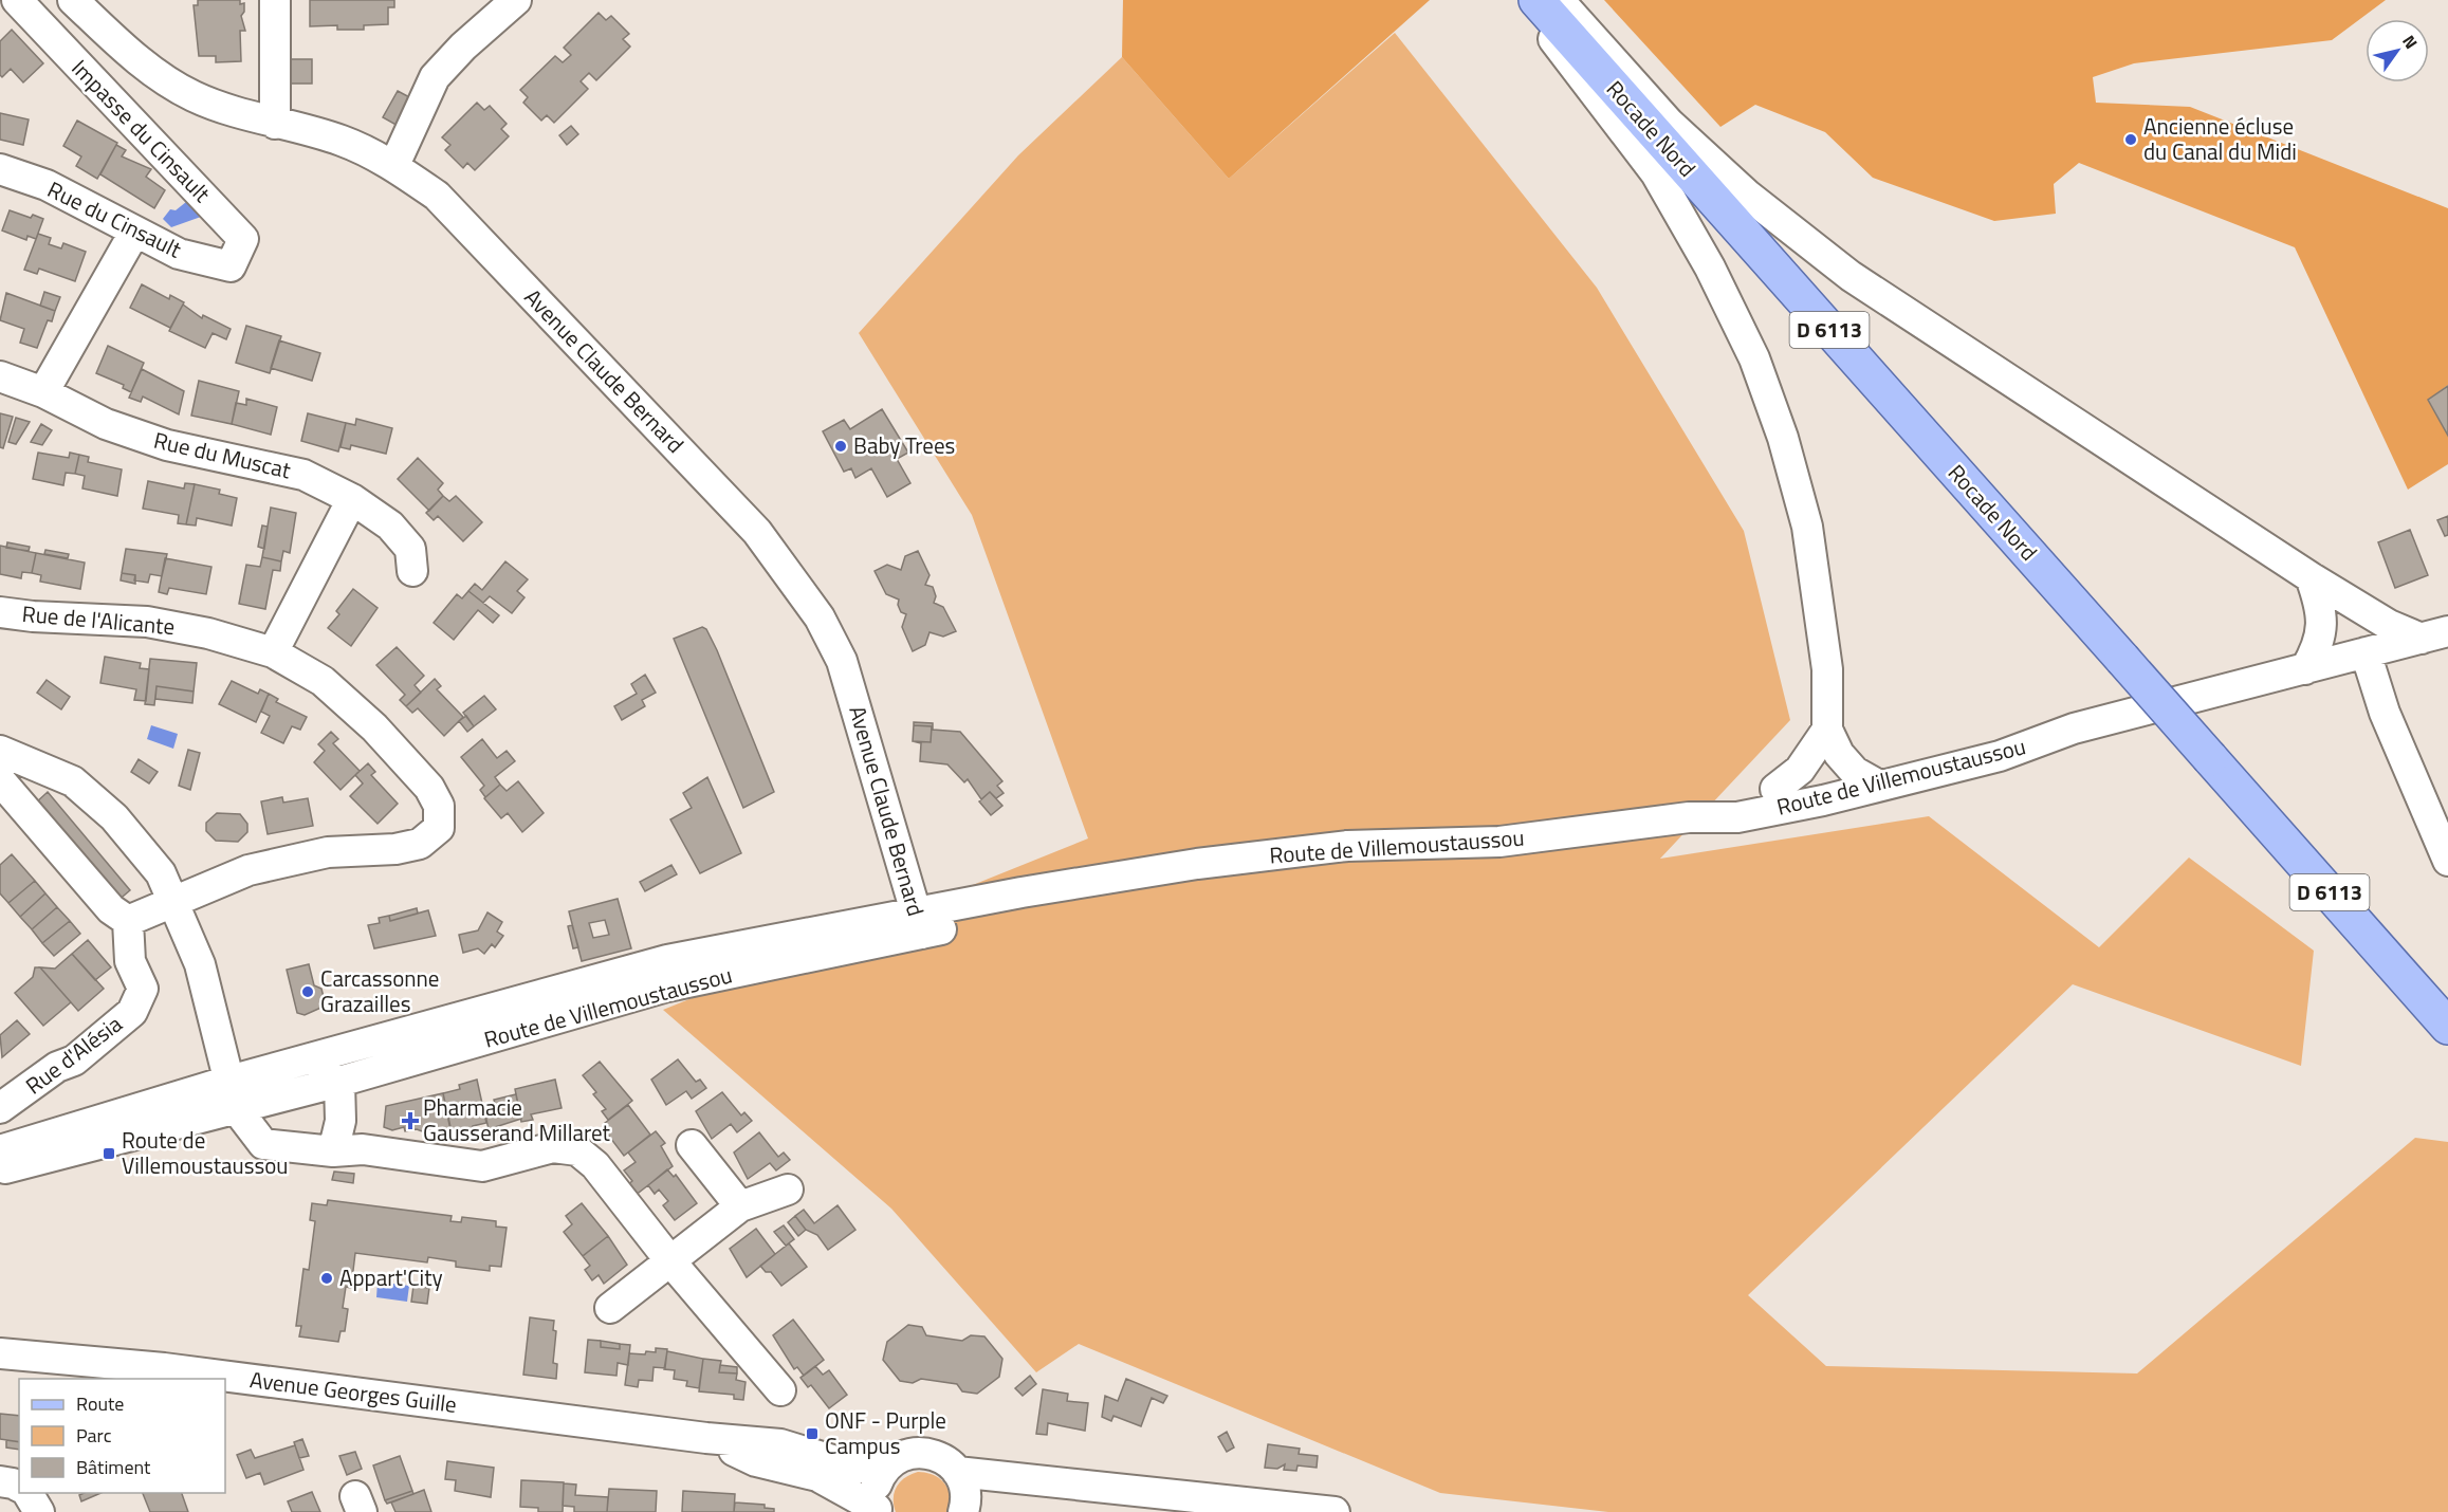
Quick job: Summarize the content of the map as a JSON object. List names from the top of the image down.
{
  "streets": {
    "main road": ["Rocade Nord", "D 6113"],
    "street": [
      "Impasse du Cinsault",
      "Rue du Cinsault",
      "Avenue Claude Bernard",
      "Rue du Muscat",
      "Rue de l'Alicante",
      "Route de Villemoustaussou",
      "Rue d'Alésia",
      "Avenue Georges Guille"
    ]
  },
  "crossings": [
    ["Impasse du Cinsault", "Rue du Cinsault"],
    ["Avenue Claude Bernard", "Route de Villemoustaussou"]
  ],
  "places": {
    "other": [
      "Ancienne écluse du Canal du Midi",
      "Baby Trees",
      "Carcassonne Grazailles",
      "Appart'City"
    ],
    "health": ["Pharmacie Gausserand Millaret"],
    "transit": ["Route de Villemoustaussou", "ONF - Purple Campus"]
  },
  "legend": ["Route", "Parc", "Bâtiment"],
  "north": "top right"
}
